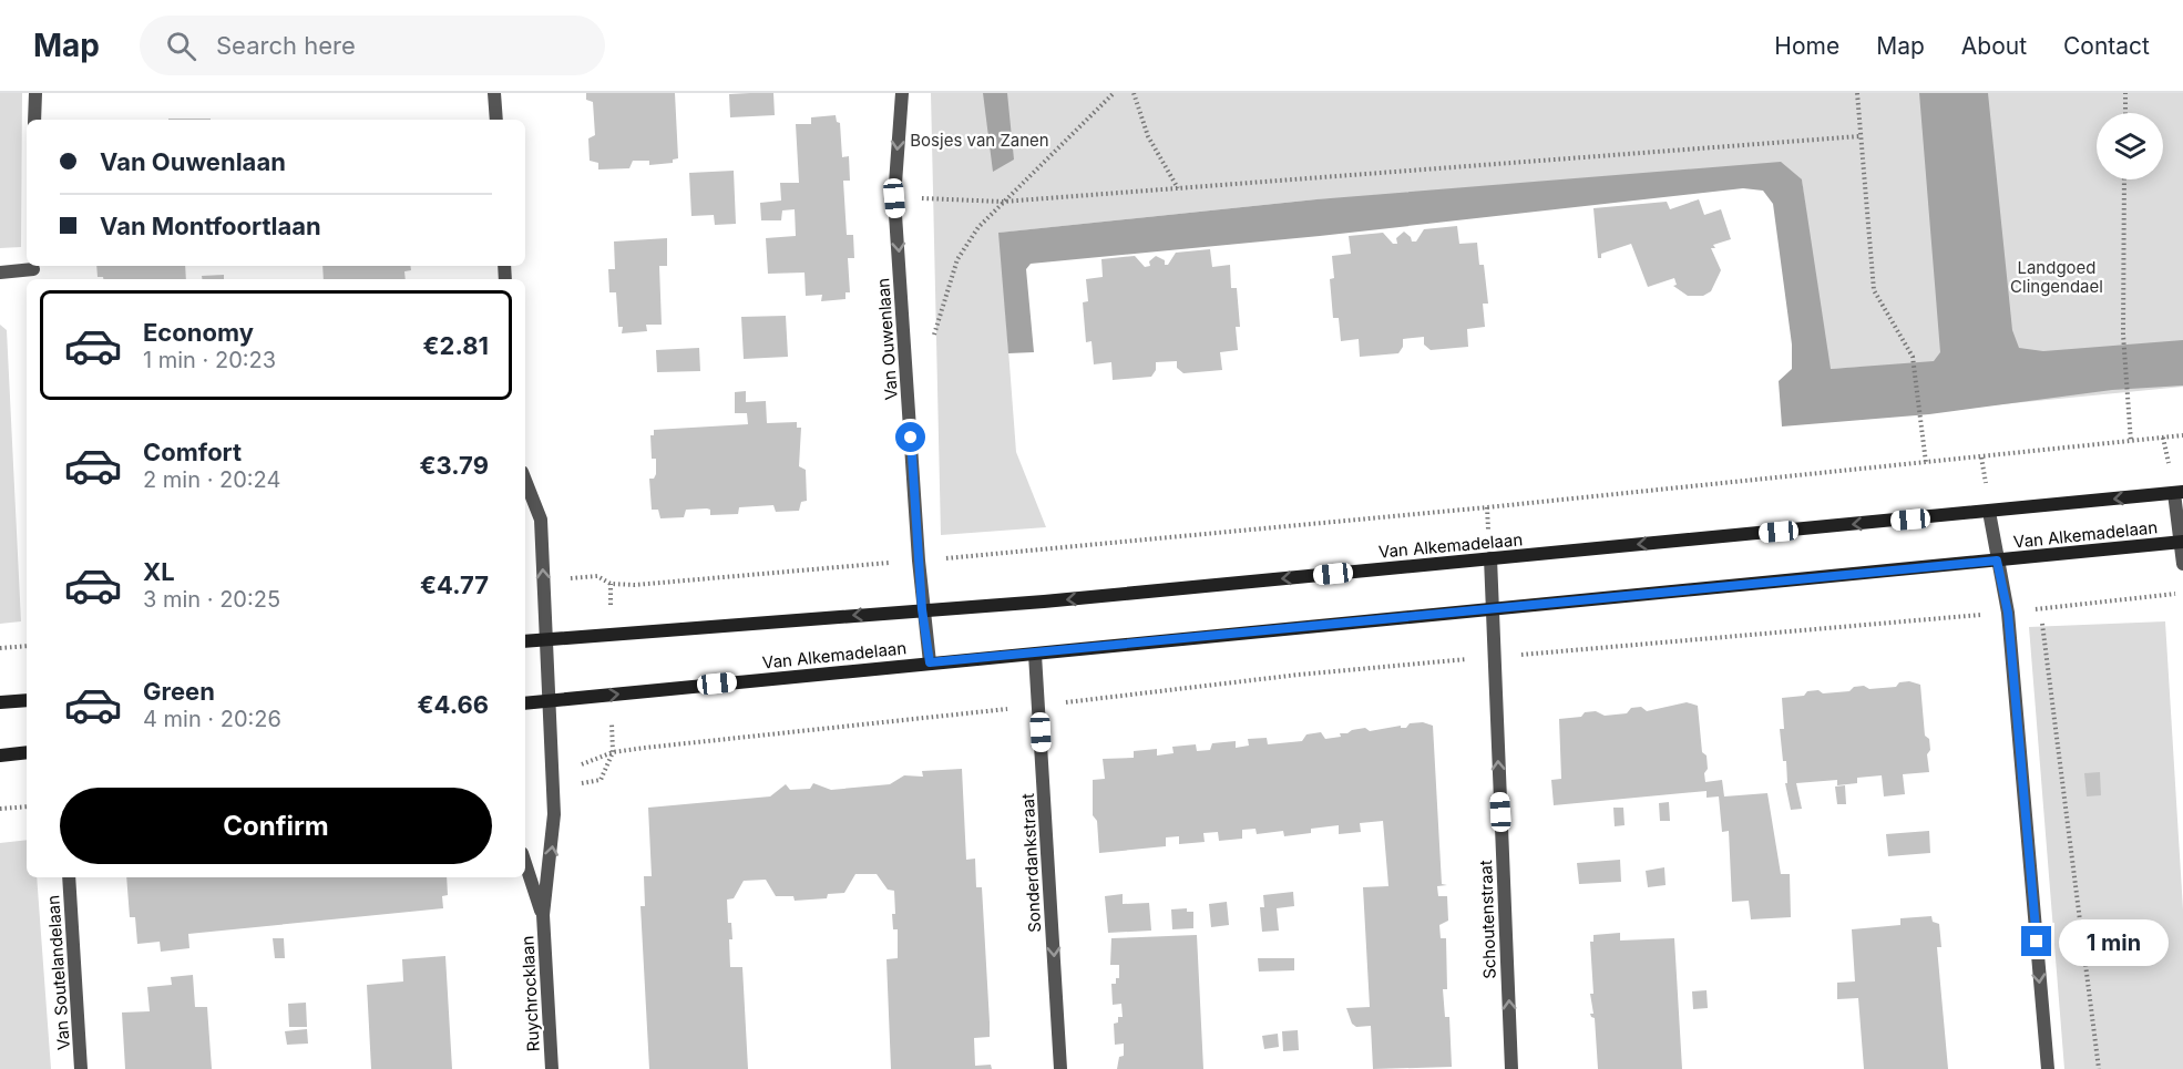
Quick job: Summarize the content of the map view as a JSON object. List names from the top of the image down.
{
  "streets": {
    "main road": ["Van Alkemadelaan"],
    "street": [
      "Van Ouwenlaan",
      "Sonderdankstraat",
      "Schoutenstraat",
      "Van Soutelandelaan",
      "Ruychrocklaan"
    ]
  },
  "crossings": [
    ["Van Ouwenlaan", "Van Alkemadelaan"],
    ["Van Alkemadelaan", "Sonderdankstraat"],
    ["Van Alkemadelaan", "Schoutenstraat"],
    ["Van Alkemadelaan", "Ruychrocklaan"]
  ],
  "one_way": [
    "Van Ouwenlaan",
    "Sonderdankstraat",
    "Schoutenstraat",
    "Ruychrocklaan"
  ],
  "parks": ["Bosjes van Zanen", "Landgoed Clingendael"],
  "page": {
    "header": "Map",
    "search": "Search here",
    "nav": [
      "Home",
      "Map",
      "About",
      "Contact"
    ],
    "banner": ["Van Ouwenlaan", "Van Montfoortlaan"],
    "list": [
      {
        "name": "Economy",
        "note": "1 min · 20:23",
        "value": "€2.81"
      },
      {
        "name": "Comfort",
        "note": "2 min · 20:24",
        "value": "€3.79"
      },
      {
        "name": "XL",
        "note": "3 min · 20:25",
        "value": "€4.77"
      },
      {
        "name": "Green",
        "note": "4 min · 20:26",
        "value": "€4.66"
      }
    ],
    "buttons": "Confirm",
    "bubble": "1 min"
  }
}
